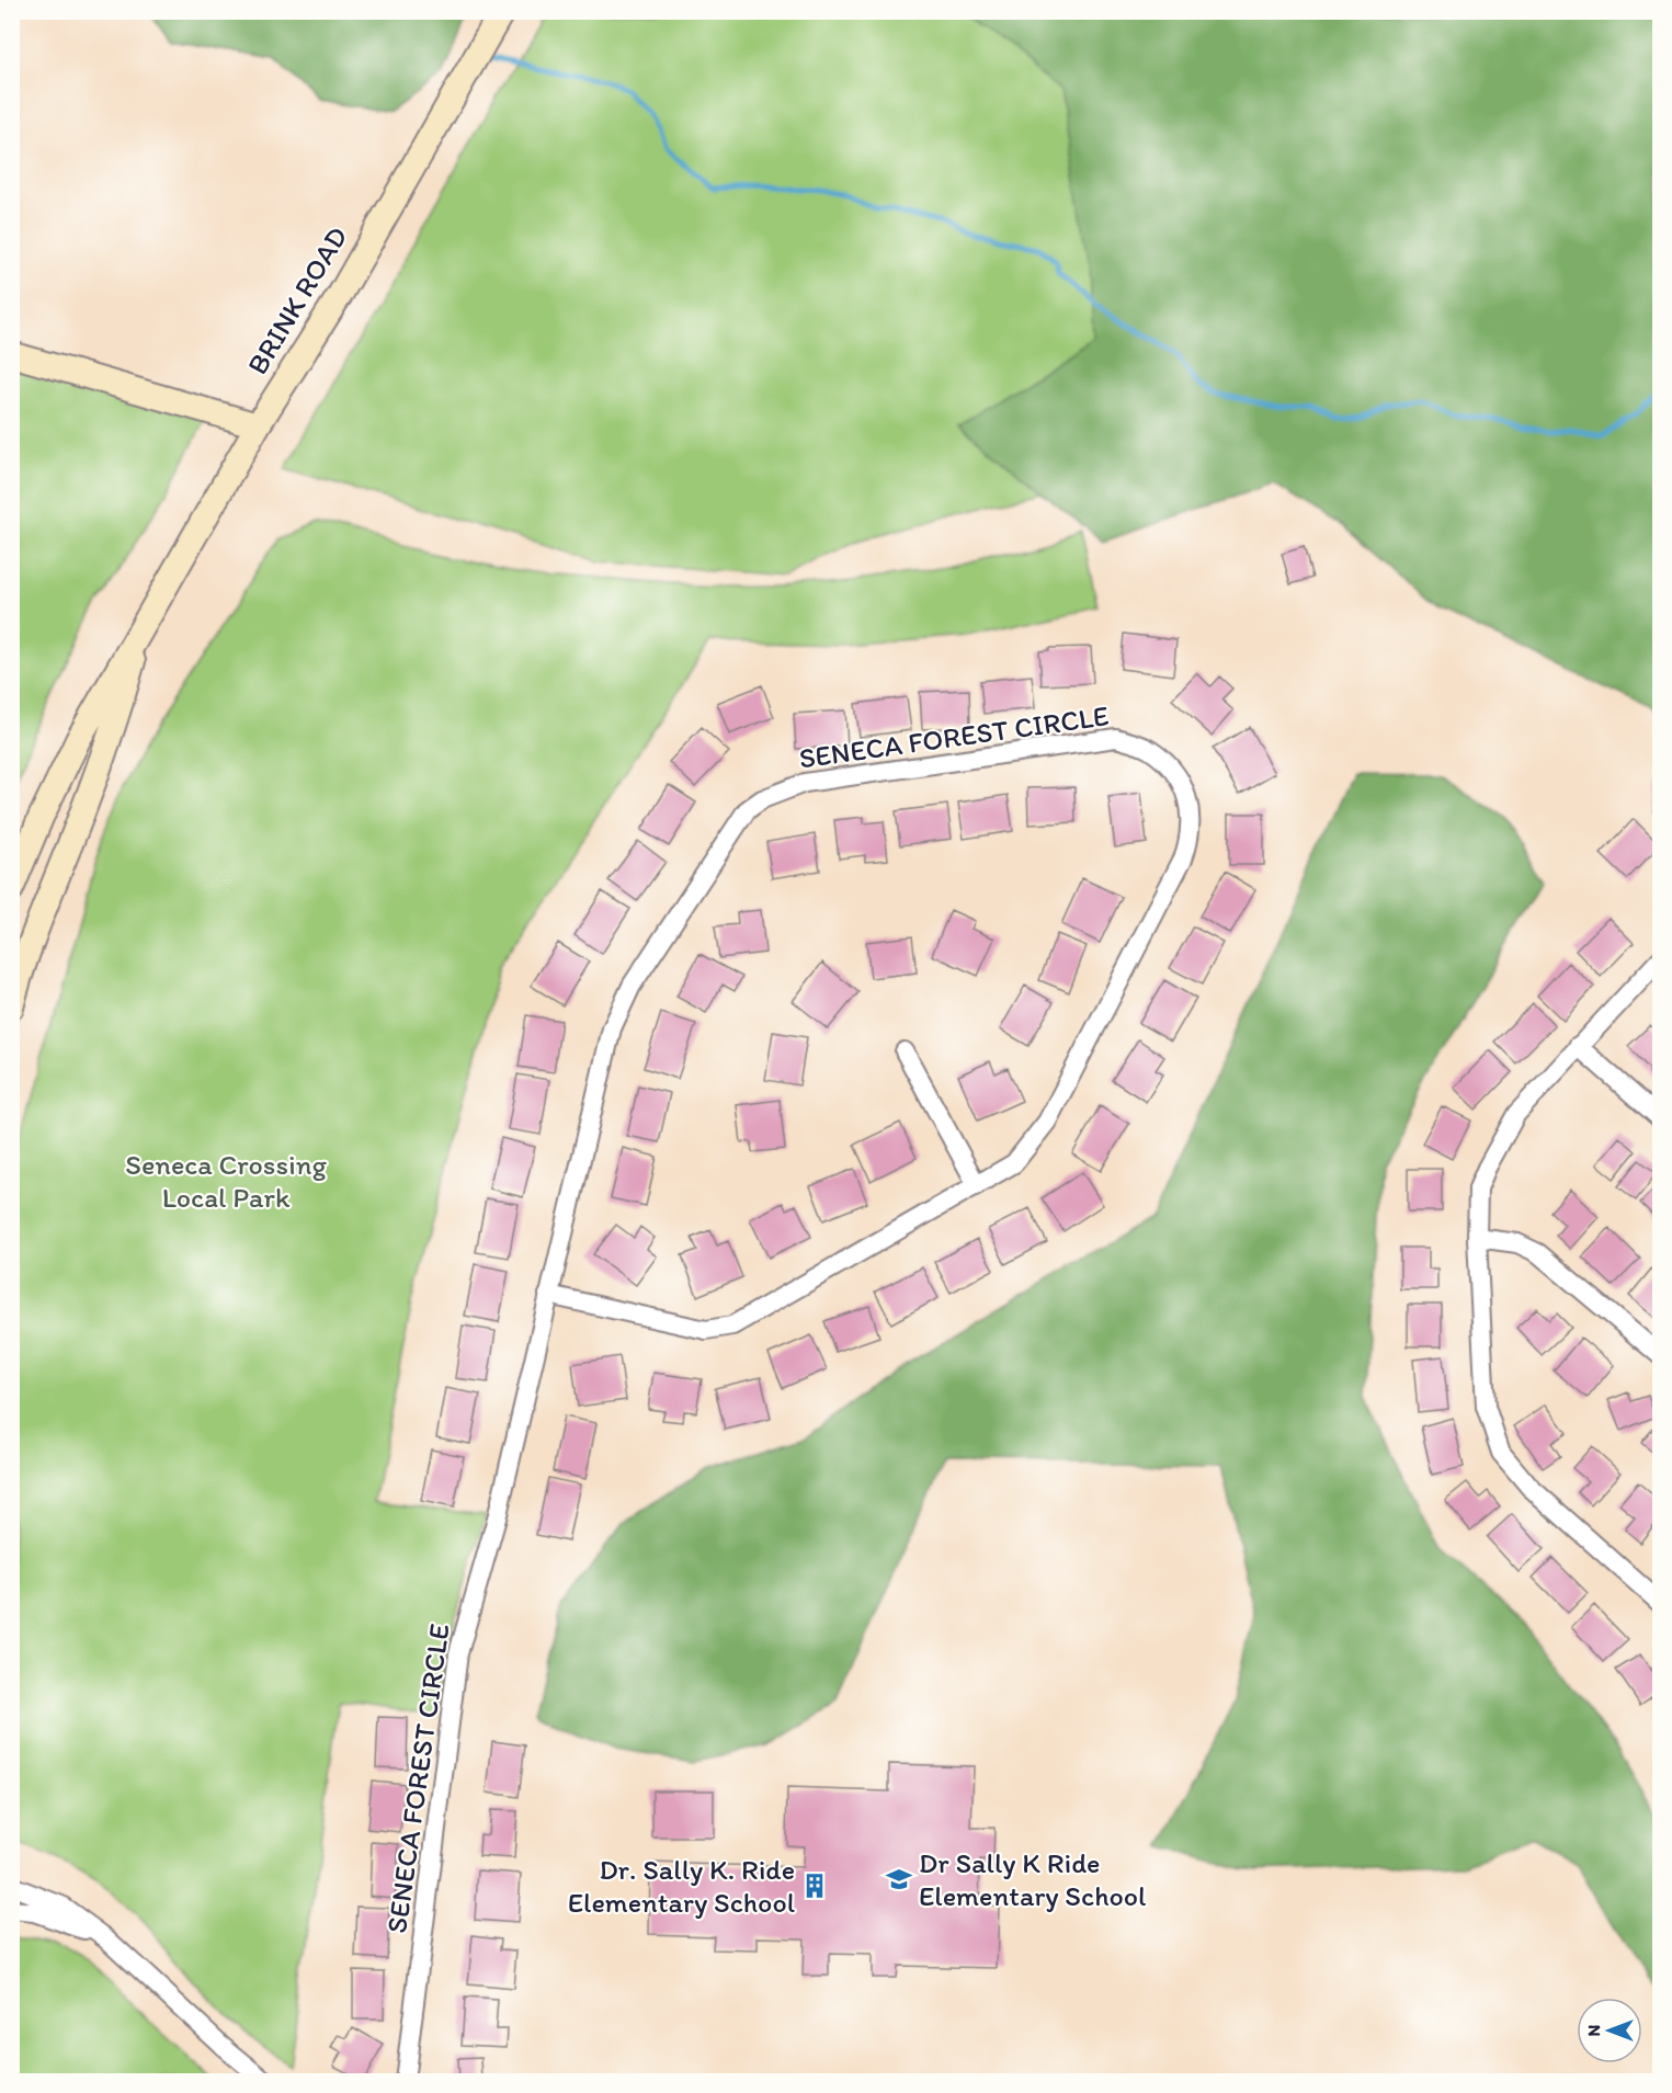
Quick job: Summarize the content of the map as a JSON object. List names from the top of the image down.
{
  "streets": {
    "main road": ["BRINK ROAD"],
    "street": ["SENECA FOREST CIRCLE"]
  },
  "parks": ["Seneca Crossing Local Park"],
  "places": {
    "school or university": ["Dr Sally K Ride Elementary School"],
    "building": ["Dr. Sally K. Ride Elementary School"]
  },
  "north": "left"
}
